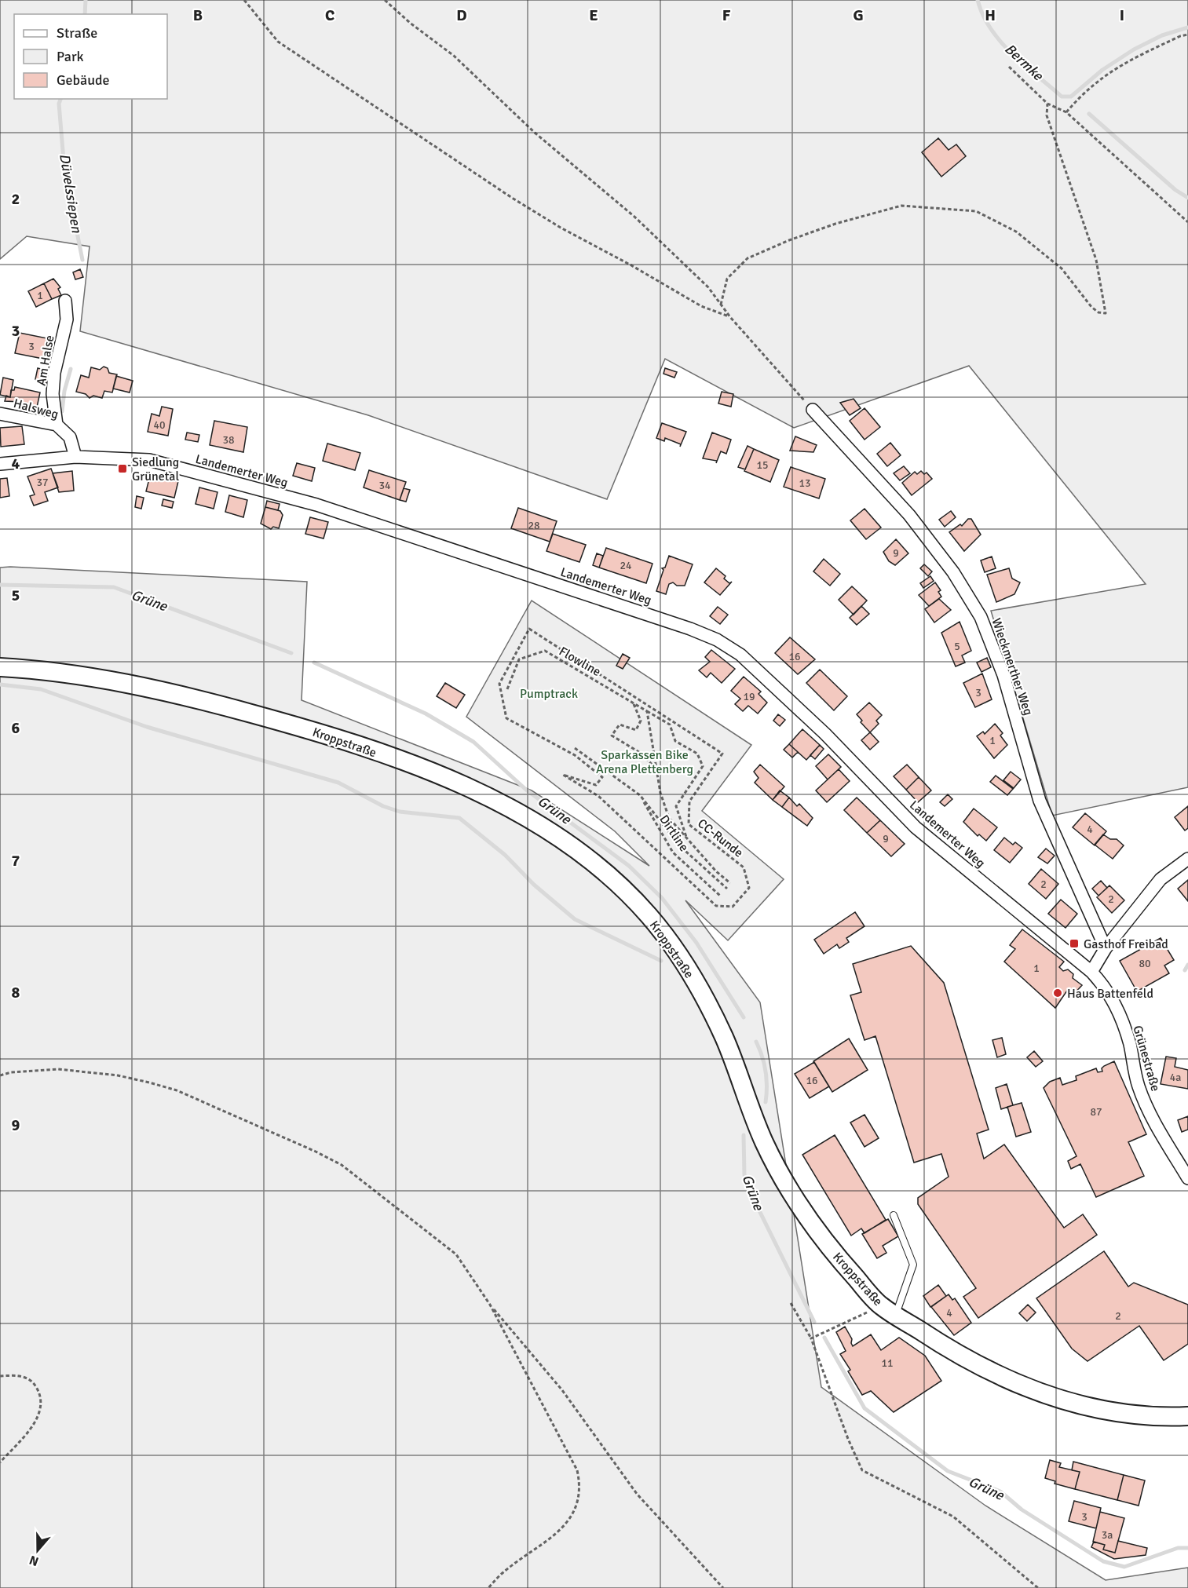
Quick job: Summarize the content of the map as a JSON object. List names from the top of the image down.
{
  "streets": {
    "street": [
      "Am Halse",
      "Halsweg",
      "Landemerter Weg",
      "Wieckmerther Weg",
      "Kroppstraße",
      "Grünestraße"
    ],
    "path": ["Flowline", "Dirtline", "CC-Runde"]
  },
  "crossings": [
    ["Am Halse", "Halsweg"],
    ["Halsweg", "Landemerter Weg"],
    ["Landemerter Weg", "Grünestraße"]
  ],
  "water": ["Bermke", "Düvelssiepen", "Grüne"],
  "parks": ["Pumptrack", "Sparkassen Bike Arena Plettenberg"],
  "places": {
    "transit": ["Siedlung Grünetal", "Gasthof Freibad"],
    "other": ["Haus Battenfeld"]
  },
  "house_numbers": [
    "1",
    "3",
    "40",
    "38",
    "15",
    "37",
    "13",
    "34",
    "28",
    "9",
    "24",
    "5",
    "16",
    "3",
    "19",
    "1",
    "4",
    "9",
    "2",
    "2",
    "80",
    "1",
    "4a",
    "16",
    "87",
    "4",
    "2",
    "11",
    "3",
    "3a"
  ],
  "legend": ["Straße", "Park", "Gebäude"],
  "north": "bottom",
  "grid": {
    "columns": [
      "B",
      "C",
      "D",
      "E",
      "F",
      "G",
      "H",
      "I"
    ],
    "rows": [
      "2",
      "3",
      "4",
      "5",
      "6",
      "7",
      "8",
      "9"
    ]
  }
}
